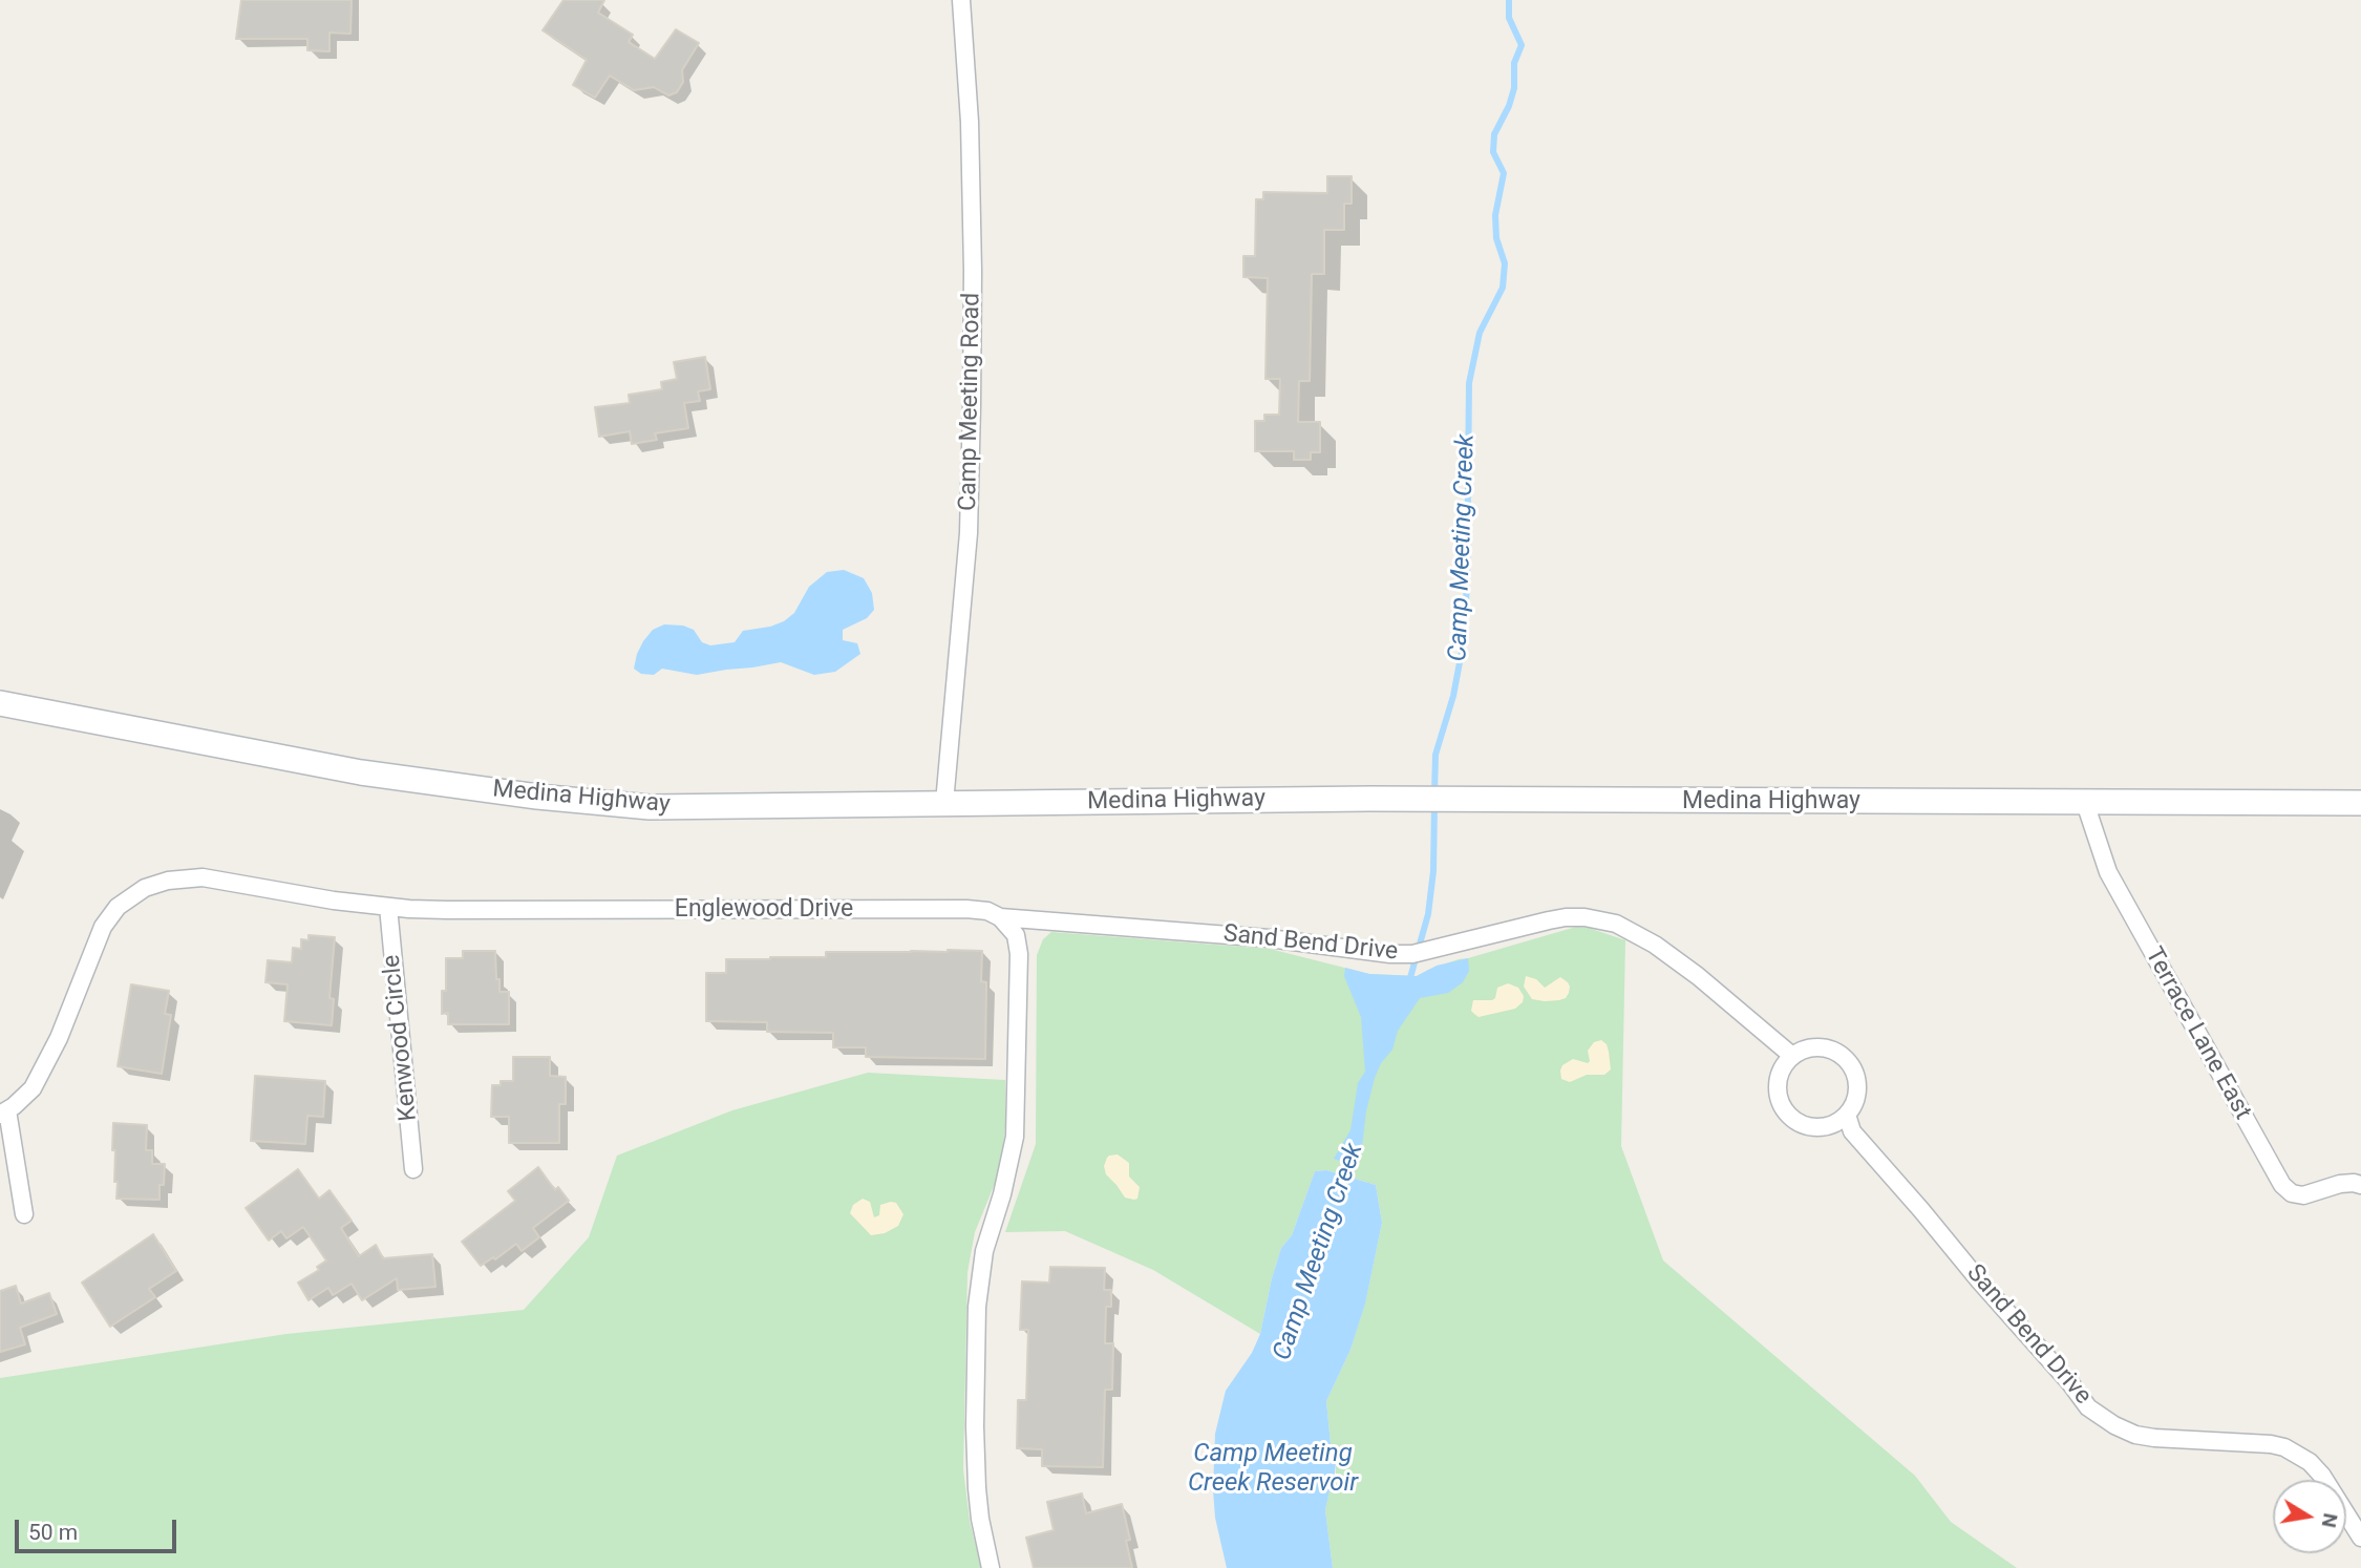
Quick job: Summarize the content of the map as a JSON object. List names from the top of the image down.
{
  "streets": {
    "main road": ["Medina Highway"],
    "street": [
      "Camp Meeting Road",
      "Englewood Drive",
      "Sand Bend Drive",
      "Terrace Lane East",
      "Kenwood Circle"
    ]
  },
  "crossings": [
    ["Camp Meeting Road", "Medina Highway"],
    ["Medina Highway", "Terrace Lane East"],
    ["Englewood Drive", "Sand Bend Drive"],
    ["Englewood Drive", "Kenwood Circle"]
  ],
  "water": ["Camp Meeting Creek", "Camp Meeting Creek Reservoir"],
  "scale_bar": "50 m",
  "north": "right"
}
